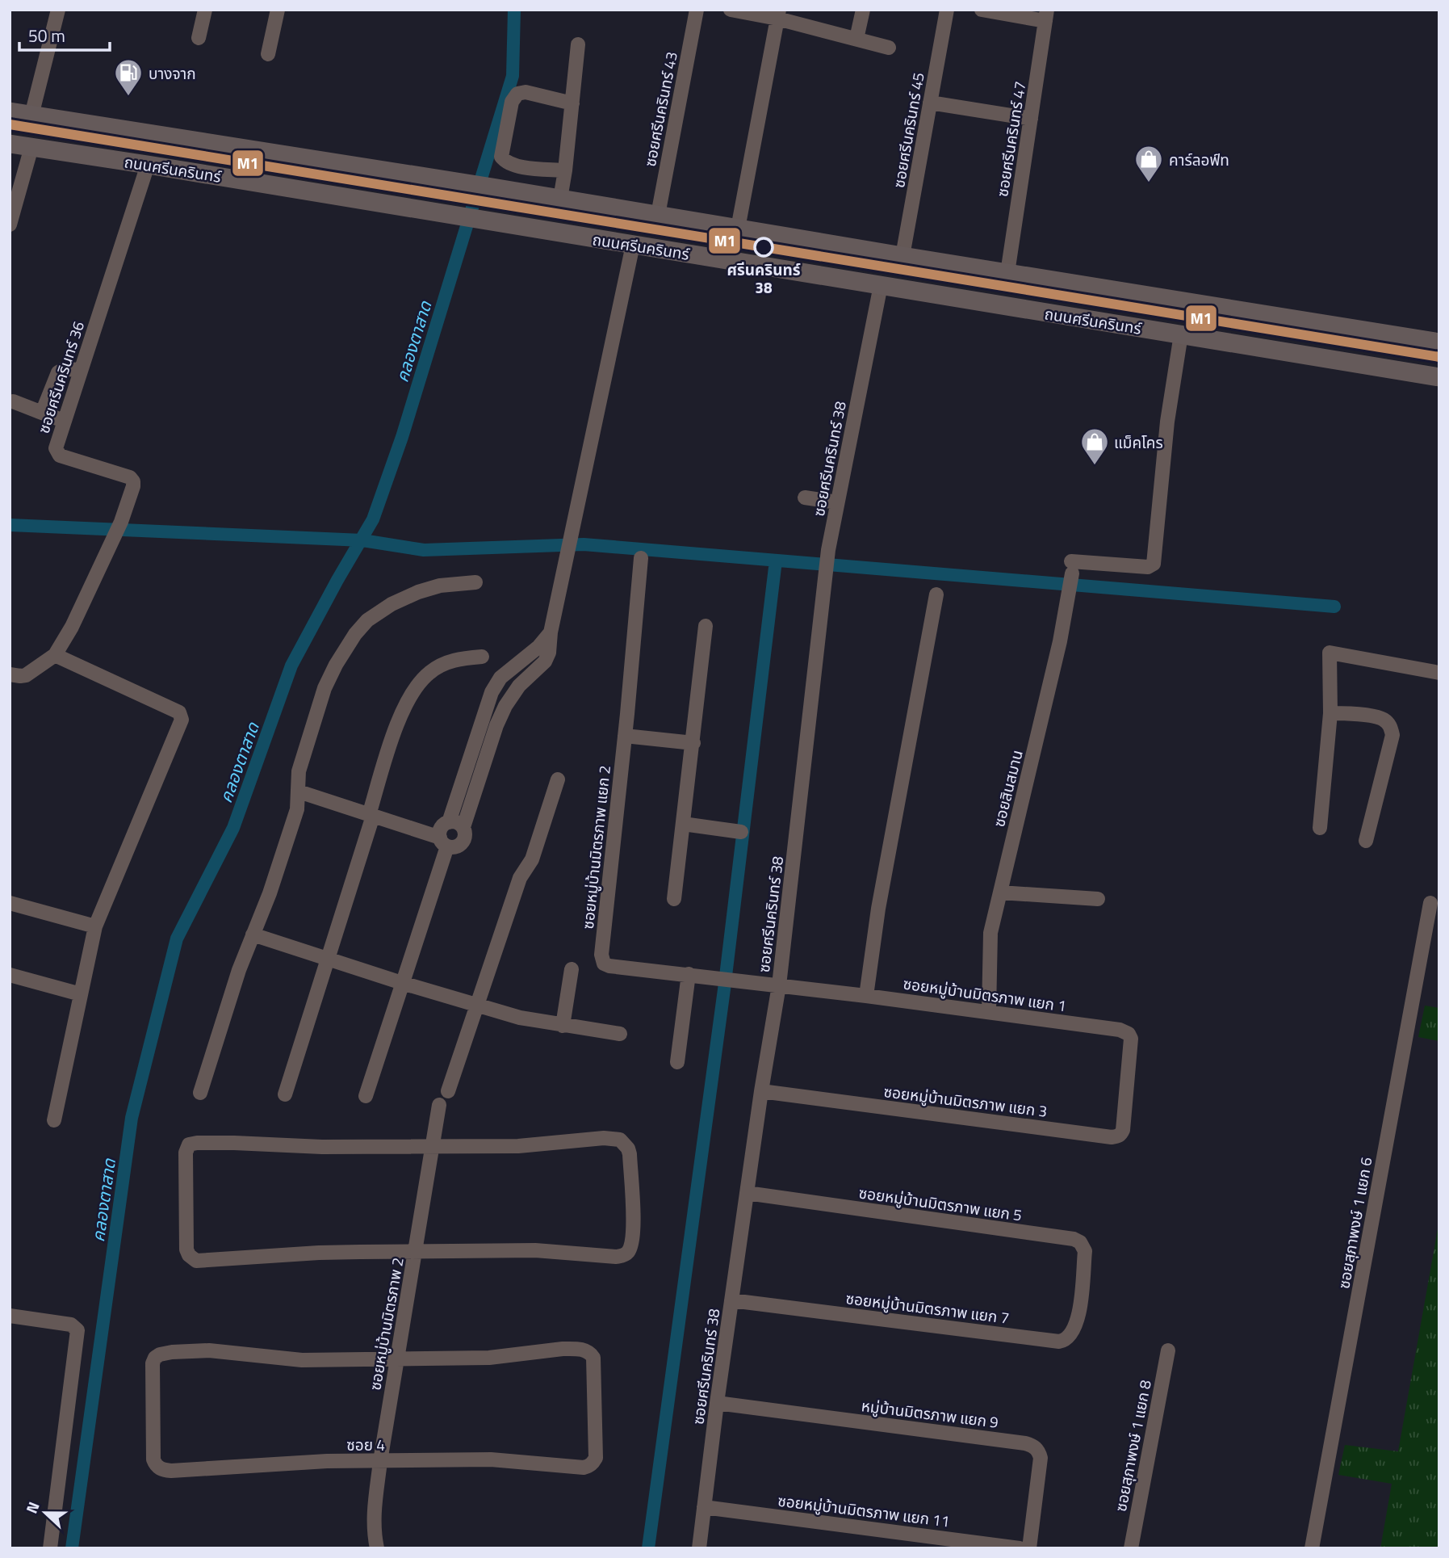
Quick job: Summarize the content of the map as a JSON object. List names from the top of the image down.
{
  "streets": {
    "main road": ["ถนนศรีนครินทร์"],
    "street": [
      "ซอยศรีนครินทร์ 43",
      "ซอยศรีนครินทร์ 45",
      "ซอยศรีนครินทร์ 47",
      "ซอยศรีนครินทร์ 36",
      "ซอยศรีนครินทร์ 38",
      "ซอยสินสมาน",
      "ซอยหมู่บ้านมิตรภาพ แยก 2",
      "ซอยหมู่บ้านมิตรภาพ แยก 1",
      "ซอยหมู่บ้านมิตรภาพ แยก 3",
      "ซอยหมู่บ้านมิตรภาพ แยก 5",
      "ซอยสุภาพงษ์ 1 แยก 6",
      "ซอยหมู่บ้านมิตรภาพ แยก 7",
      "ซอยหมู่บ้านมิตรภาพ 2",
      "หมู่บ้านมิตรภาพ แยก 9",
      "ซอย 4",
      "ซอยสุภาพงษ์ 1 แยก 8",
      "ซอยหมู่บ้านมิตรภาพ แยก 11"
    ]
  },
  "crossings": [
    ["ซอยศรีนครินทร์ 43", "ถนนศรีนครินทร์"],
    ["ซอยศรีนครินทร์ 45", "ถนนศรีนครินทร์"],
    ["ซอยศรีนครินทร์ 47", "ถนนศรีนครินทร์"],
    ["ถนนศรีนครินทร์", "ซอยศรีนครินทร์ 36"],
    ["ถนนศรีนครินทร์", "ซอยศรีนครินทร์ 38"],
    ["ถนนศรีนครินทร์", "ซอยสินสมาน"],
    ["ซอยศรีนครินทร์ 38", "ซอยหมู่บ้านมิตรภาพ แยก 2"],
    ["ซอยศรีนครินทร์ 38", "ซอยหมู่บ้านมิตรภาพ แยก 1"],
    ["ซอยศรีนครินทร์ 38", "ซอยหมู่บ้านมิตรภาพ แยก 3"],
    ["ซอยศรีนครินทร์ 38", "ซอยหมู่บ้านมิตรภาพ แยก 5"],
    ["ซอยศรีนครินทร์ 38", "ซอยหมู่บ้านมิตรภาพ แยก 7"],
    ["ซอยศรีนครินทร์ 38", "หมู่บ้านมิตรภาพ แยก 9"],
    ["ซอยศรีนครินทร์ 38", "ซอยหมู่บ้านมิตรภาพ แยก 11"],
    ["ซอยสินสมาน", "ซอยหมู่บ้านมิตรภาพ แยก 1"],
    ["ซอยหมู่บ้านมิตรภาพ แยก 2", "ซอยหมู่บ้านมิตรภาพ แยก 1"],
    ["ซอยหมู่บ้านมิตรภาพ แยก 1", "ซอยหมู่บ้านมิตรภาพ แยก 3"],
    ["ซอยหมู่บ้านมิตรภาพ แยก 5", "ซอยหมู่บ้านมิตรภาพ แยก 7"],
    ["ซอยหมู่บ้านมิตรภาพ 2", "ซอย 4"]
  ],
  "water": ["คลองตาสาด"],
  "places": {
    "fuel station": ["บางจาก"],
    "shop": ["คาร์ลอฟ์ท", "แม็คโคร"],
    "other": ["ศรีนครินทร์ 38"]
  },
  "lines": ["transit line M1"],
  "scale_bar": "50 m",
  "north": "left"
}
